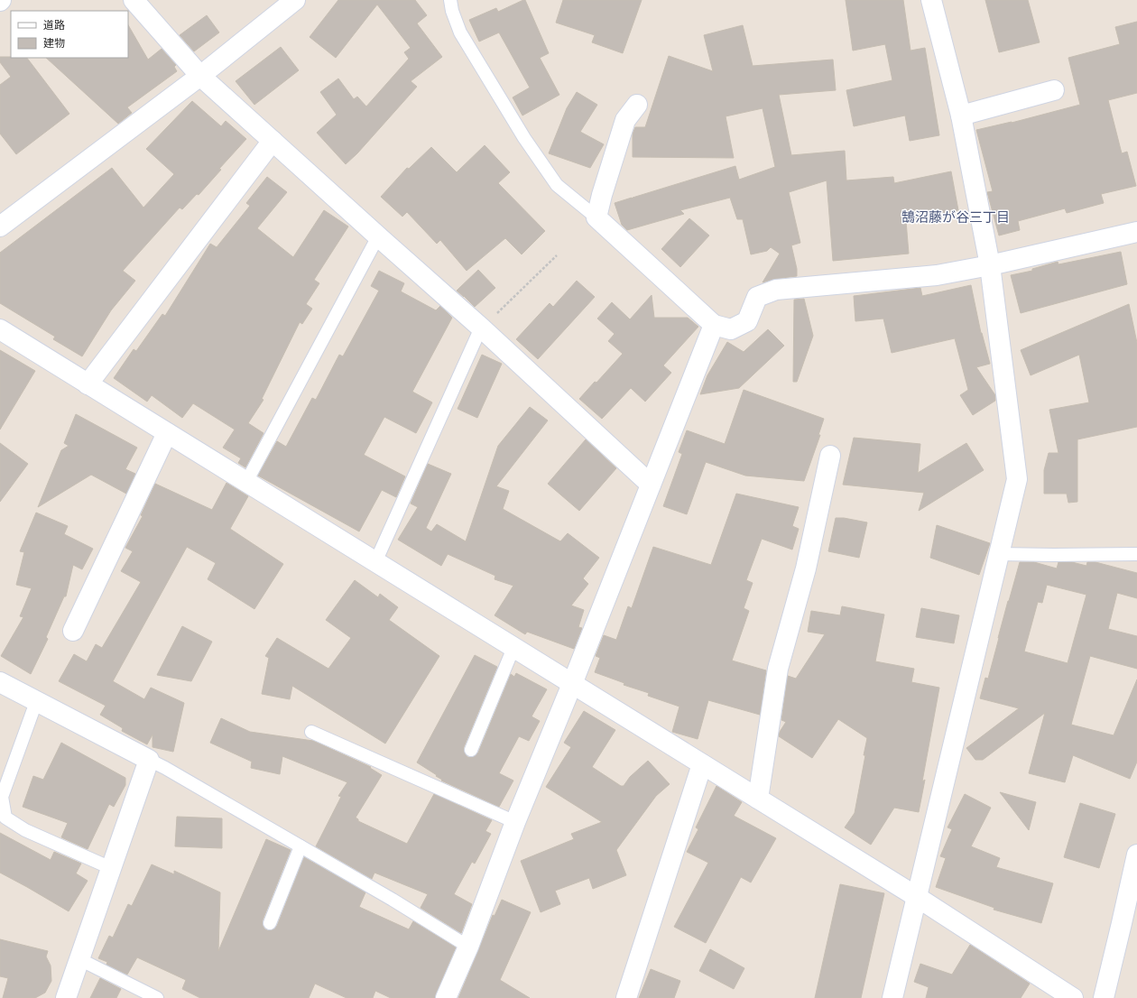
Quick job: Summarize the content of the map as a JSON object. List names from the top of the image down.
{
  "districts": ["鵠沼藤が谷三丁目"],
  "legend": ["道路", "建物"]
}
